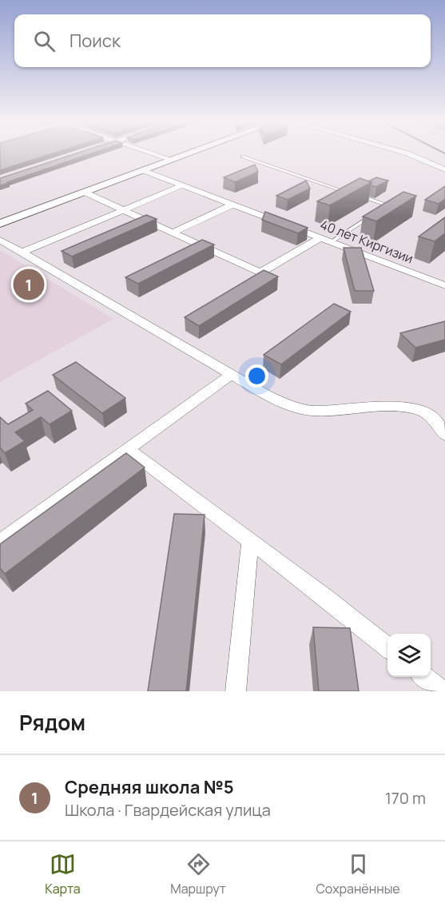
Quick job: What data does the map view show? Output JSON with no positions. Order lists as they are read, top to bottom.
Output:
{
  "streets": {
    "street": ["40 лет Киргизии"]
  },
  "page": {
    "search": "Поиск",
    "pins": "1",
    "heading": "Рядом",
    "list": [
      {
        "mark": "1",
        "name": "Средняя школа №5",
        "note": "Школа · Гвардейская улица",
        "value": "170 m"
      }
    ],
    "nav": ["Карта", "Маршрут", "Сохранённые"]
  }
}
